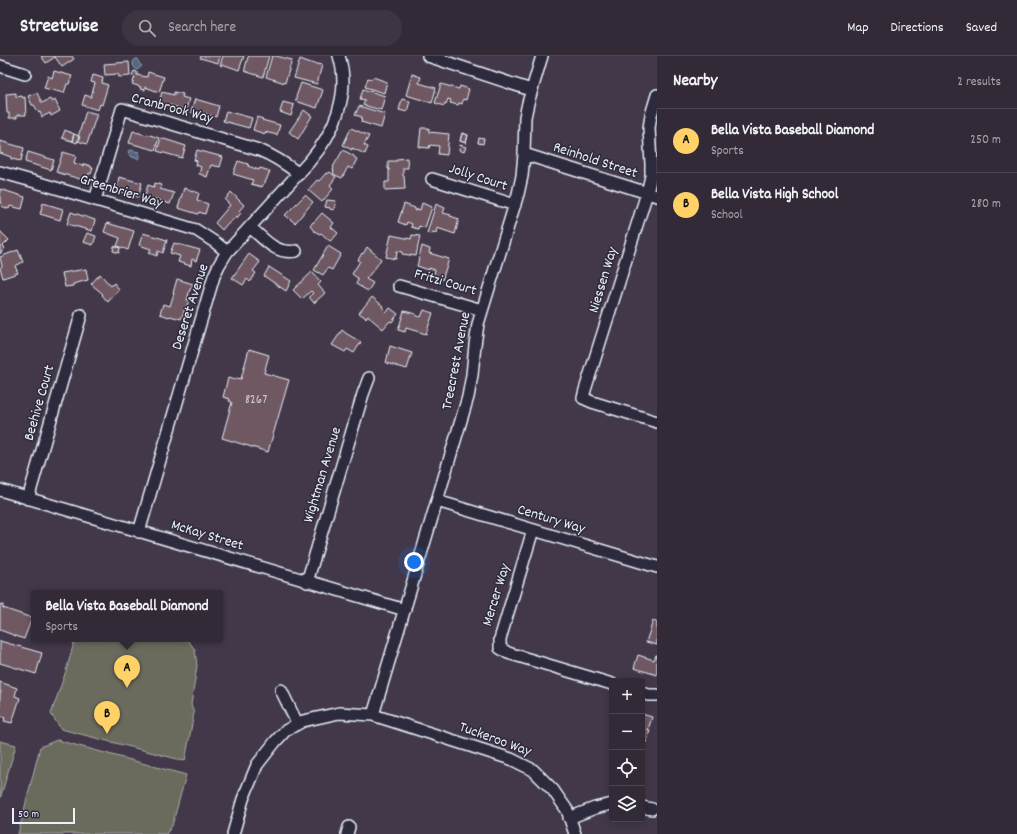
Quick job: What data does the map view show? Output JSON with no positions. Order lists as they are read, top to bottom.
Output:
{
  "streets": {
    "street": [
      "Cranbrook Way",
      "Reinhold Street",
      "Jolly Court",
      "Greenbrier Way",
      "Niessen Way",
      "Fritzi Court",
      "Deseret Avenue",
      "Treecrest Avenue",
      "Beehive Court",
      "Wightman Avenue",
      "Century Way",
      "McKay Street",
      "Mercer Way",
      "Tuckeroo Way"
    ]
  },
  "crossings": [
    ["Cranbrook Way", "Greenbrier Way"],
    ["Cranbrook Way", "Deseret Avenue"],
    ["Reinhold Street", "Niessen Way"],
    ["Reinhold Street", "Treecrest Avenue"],
    ["Jolly Court", "Treecrest Avenue"],
    ["Greenbrier Way", "Deseret Avenue"],
    ["Fritzi Court", "Treecrest Avenue"],
    ["Deseret Avenue", "McKay Street"],
    ["Treecrest Avenue", "Century Way"],
    ["Treecrest Avenue", "McKay Street"],
    ["Treecrest Avenue", "Tuckeroo Way"],
    ["Beehive Court", "McKay Street"],
    ["Wightman Avenue", "McKay Street"],
    ["Century Way", "Mercer Way"]
  ],
  "house_numbers": ["8267"],
  "scale_bar": "50 m",
  "page": {
    "header": "Streetwise",
    "search": "Search here",
    "nav": ["Map", "Directions", "Saved"],
    "heading": ["Nearby", "2 results"],
    "list": [
      {
        "mark": "A",
        "name": "Bella Vista Baseball Diamond",
        "note": "Sports",
        "value": "250 m"
      },
      {
        "mark": "B",
        "name": "Bella Vista High School",
        "note": "School",
        "value": "280 m"
      }
    ],
    "popup": ["Bella Vista Baseball Diamond", "Sports"],
    "pins": ["A", "B"],
    "map_buttons": ["+", "−"],
    "scale": "50 m"
  }
}
